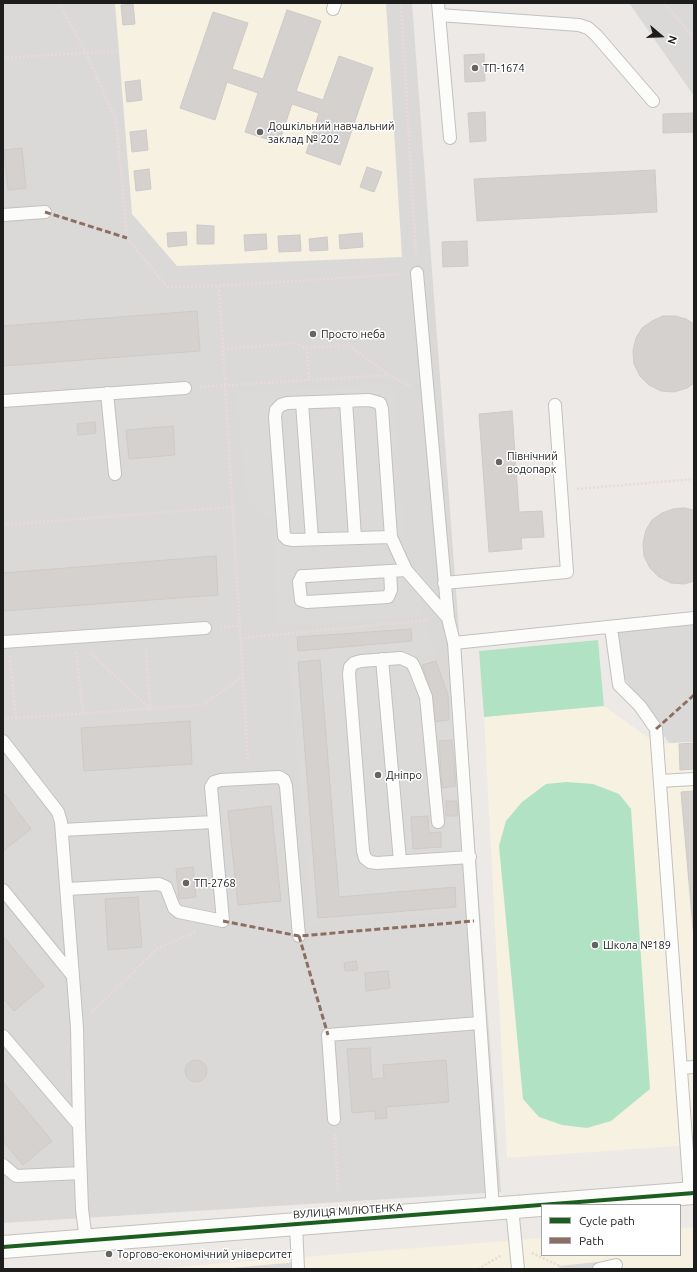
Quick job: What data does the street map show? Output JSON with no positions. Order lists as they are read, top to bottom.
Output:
{
  "streets": {
    "street": ["ВУЛИЦЯ МІЛЮТЕНКА"]
  },
  "places": [
    "ТП-1674",
    "Дошкільний навчальний заклад № 202",
    "Просто неба",
    "Північний водопарк",
    "Дніпро",
    "ТП-2768",
    "Школа №189",
    "Торгово-економічний університет"
  ],
  "legend": ["Cycle path", "Path"],
  "north": "right"
}
